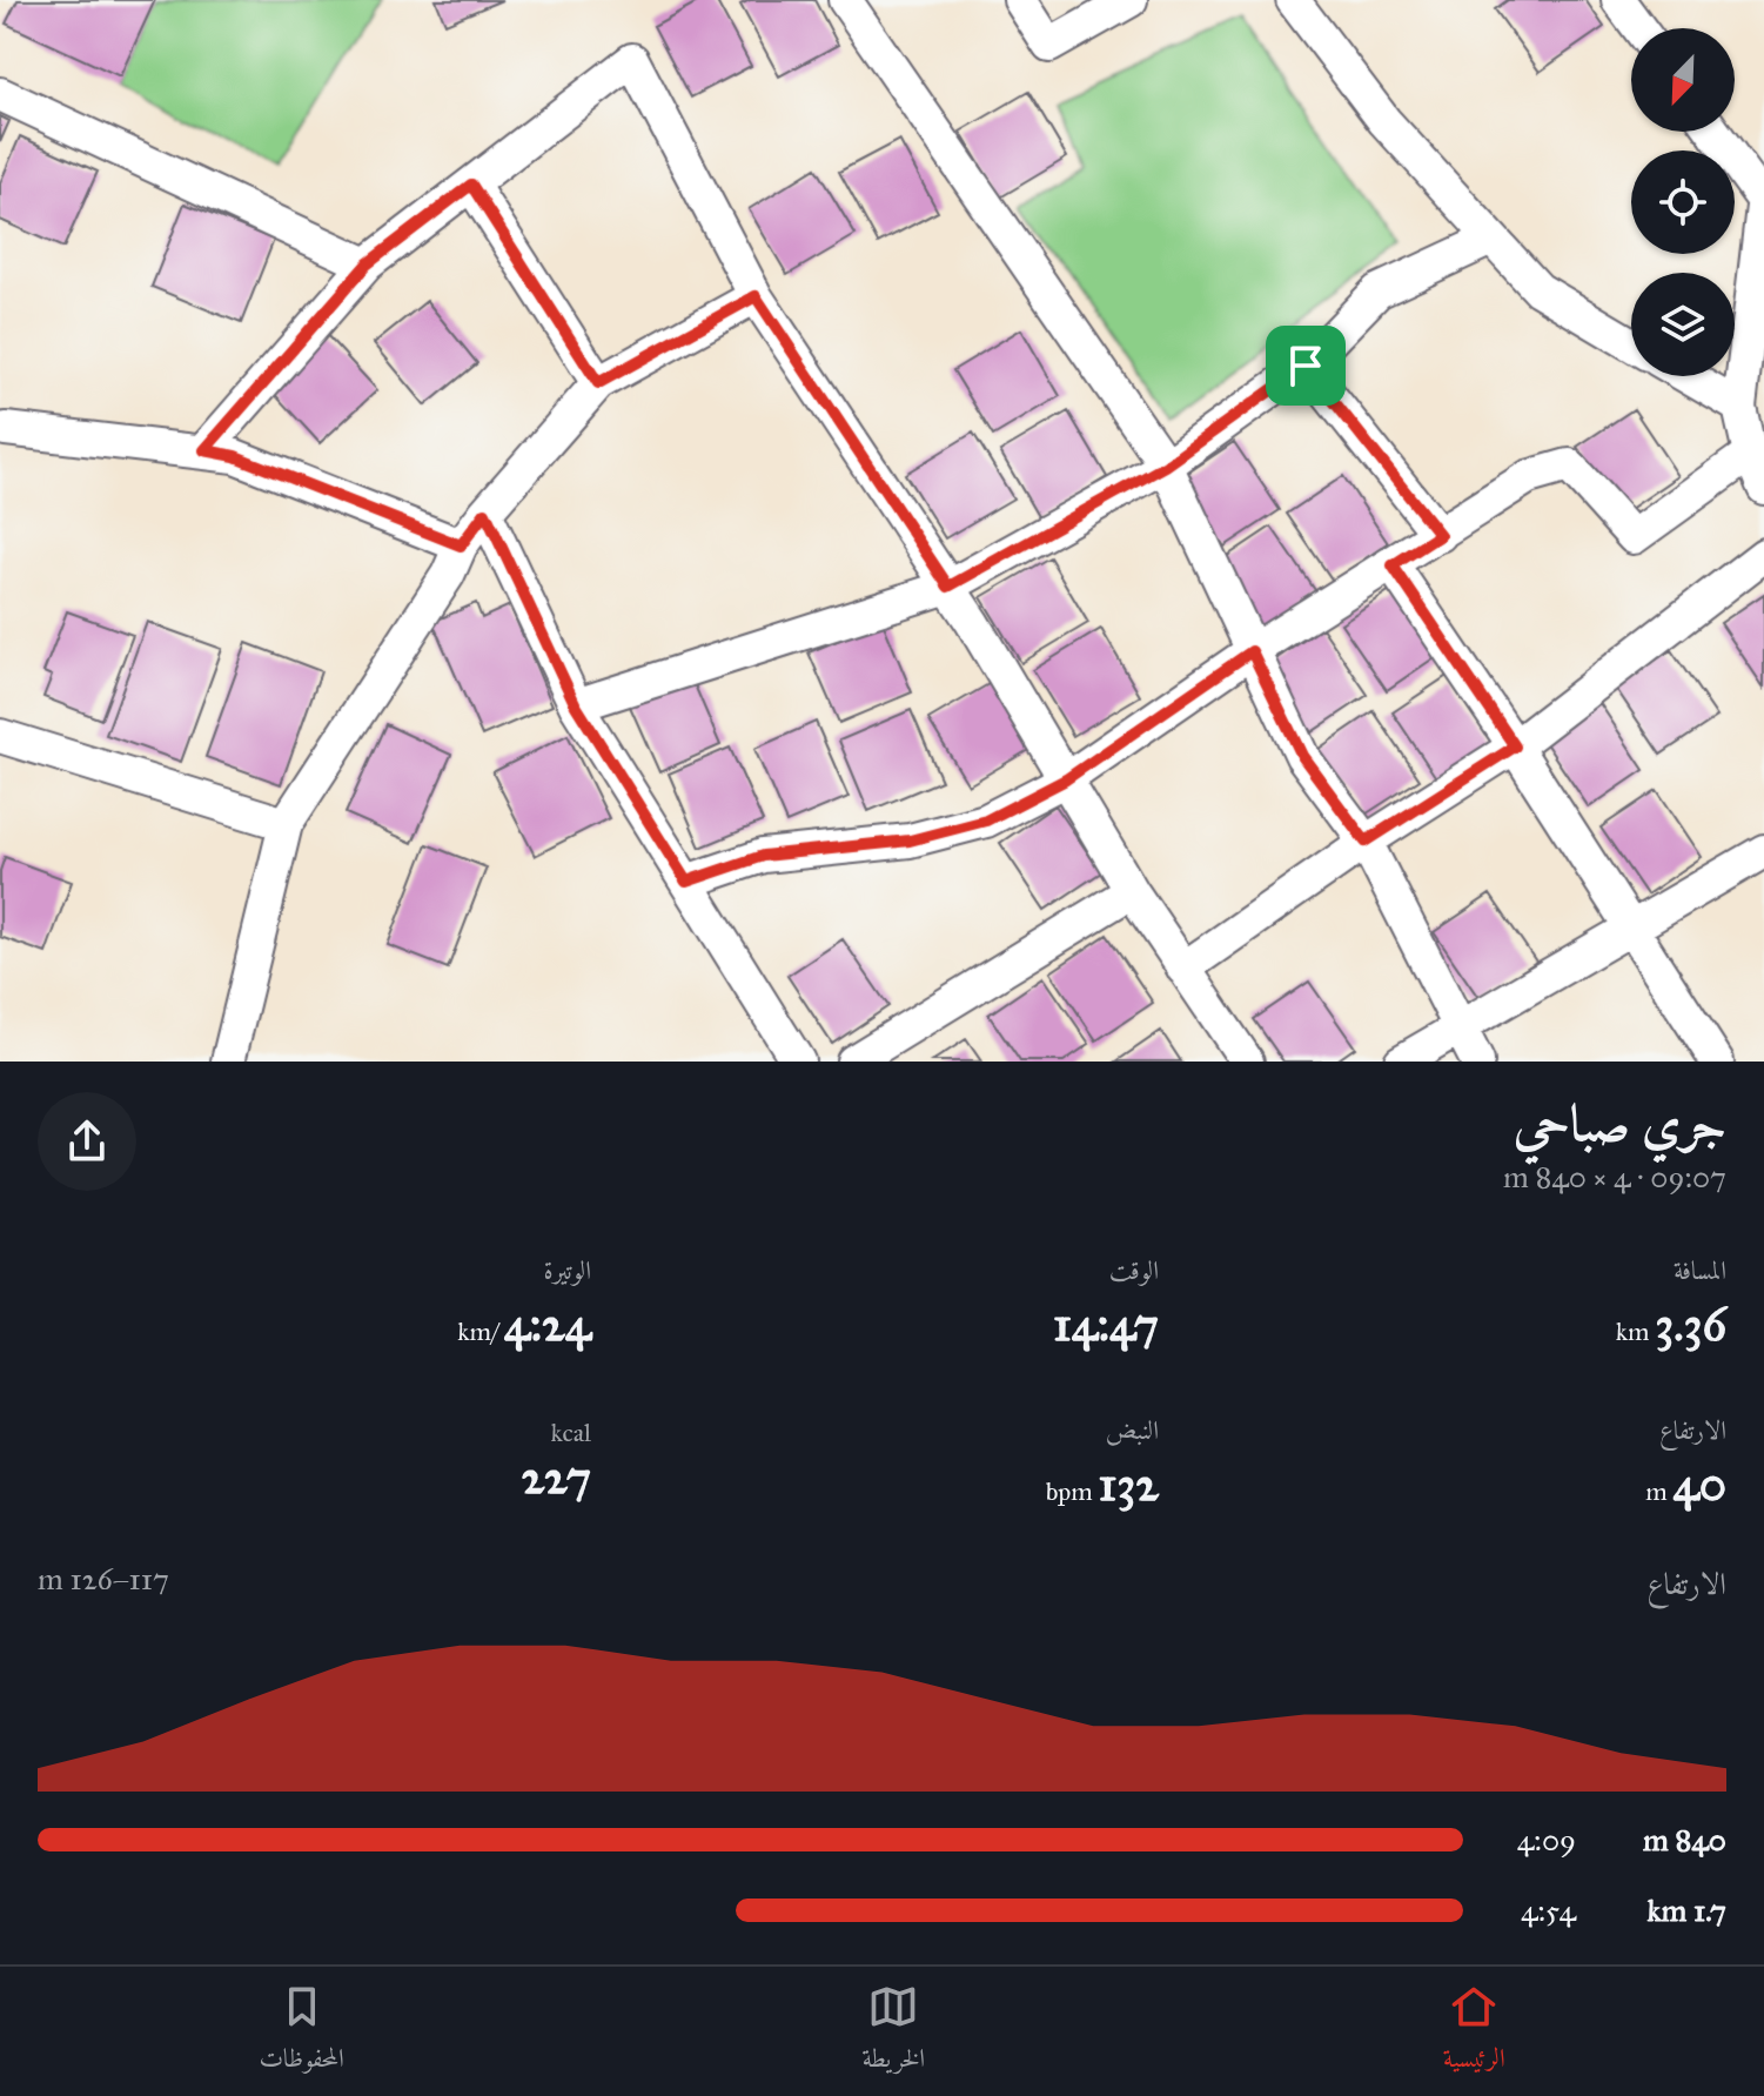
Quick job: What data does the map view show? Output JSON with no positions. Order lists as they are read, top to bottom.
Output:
{
  "north": "bottom left",
  "page": {
    "heading": ["جري صباحي", "09:07 · 4 × 840 m"],
    "stats": [
      ["المسافة", "3.36 km"],
      ["الوقت", "14:47"],
      ["الوتيرة", "4:24 /km"],
      ["الارتفاع", "40 m"],
      ["النبض", "132 bpm"],
      ["kcal", "227"]
    ],
    "chart": ["الارتفاع", "117–126 m"],
    "list": [
      {
        "name": "840 m",
        "note": "4:09"
      },
      {
        "name": "1.7 km",
        "note": "4:54"
      }
    ],
    "tabs": ["الرئيسية", "الخريطة", "المحفوظات"]
  }
}
